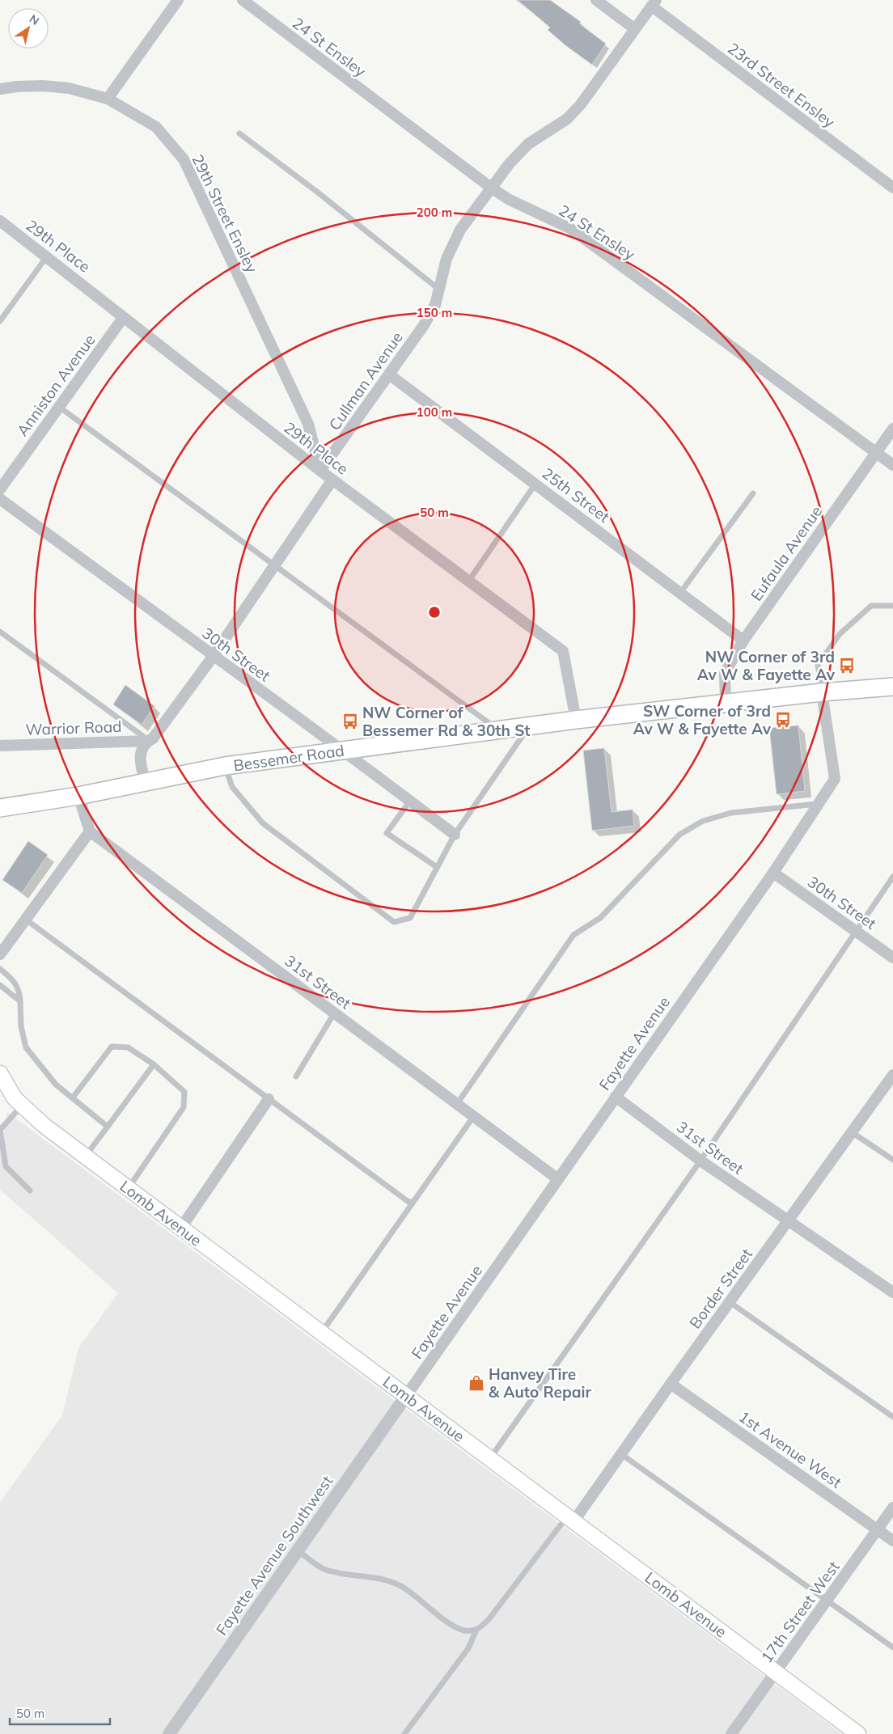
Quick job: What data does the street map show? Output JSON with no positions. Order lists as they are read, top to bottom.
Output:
{
  "streets": {
    "main road": ["Bessemer Road", "Lomb Avenue"],
    "street": [
      "24 St Ensley",
      "23rd Street Ensley",
      "29th Street Ensley",
      "29th Place",
      "Cullman Avenue",
      "Anniston Avenue",
      "25th Street",
      "Eufaula Avenue",
      "30th Street",
      "Warrior Road",
      "31st Street",
      "Fayette Avenue",
      "Border Street",
      "1st Avenue West",
      "Fayette Avenue Southwest",
      "17th Street West"
    ]
  },
  "crossings": [
    ["24 St Ensley", "Cullman Avenue"],
    ["24 St Ensley", "Eufaula Avenue"],
    ["23rd Street Ensley", "Cullman Avenue"],
    ["29th Street Ensley", "29th Place"],
    ["29th Street Ensley", "Cullman Avenue"],
    ["29th Place", "Cullman Avenue"],
    ["29th Place", "Anniston Avenue"],
    ["29th Place", "Bessemer Road"],
    ["Cullman Avenue", "25th Street"],
    ["25th Street", "Eufaula Avenue"],
    ["Eufaula Avenue", "Bessemer Road"],
    ["30th Street", "Bessemer Road"],
    ["30th Street", "Fayette Avenue"],
    ["Bessemer Road", "Fayette Avenue"],
    ["31st Street", "Fayette Avenue"],
    ["31st Street", "Border Street"],
    ["Fayette Avenue", "Lomb Avenue"],
    ["Fayette Avenue", "Fayette Avenue Southwest"],
    ["Lomb Avenue", "Border Street"],
    ["Lomb Avenue", "Fayette Avenue Southwest"],
    ["Lomb Avenue", "17th Street West"],
    ["Border Street", "1st Avenue West"],
    ["1st Avenue West", "17th Street West"]
  ],
  "places": {
    "bus stop": ["NW Corner of 3rd Av W & Fayette Av", "SW Corner of 3rd Av W & Fayette Av", "NW Corner of Bessemer Rd & 30th St"],
    "shop": ["Hanvey Tire & Auto Repair"]
  },
  "scale_bar": "50 m",
  "north": "top right",
  "rings": [
    "200 m",
    "150 m",
    "100 m",
    "50 m"
  ]
}
